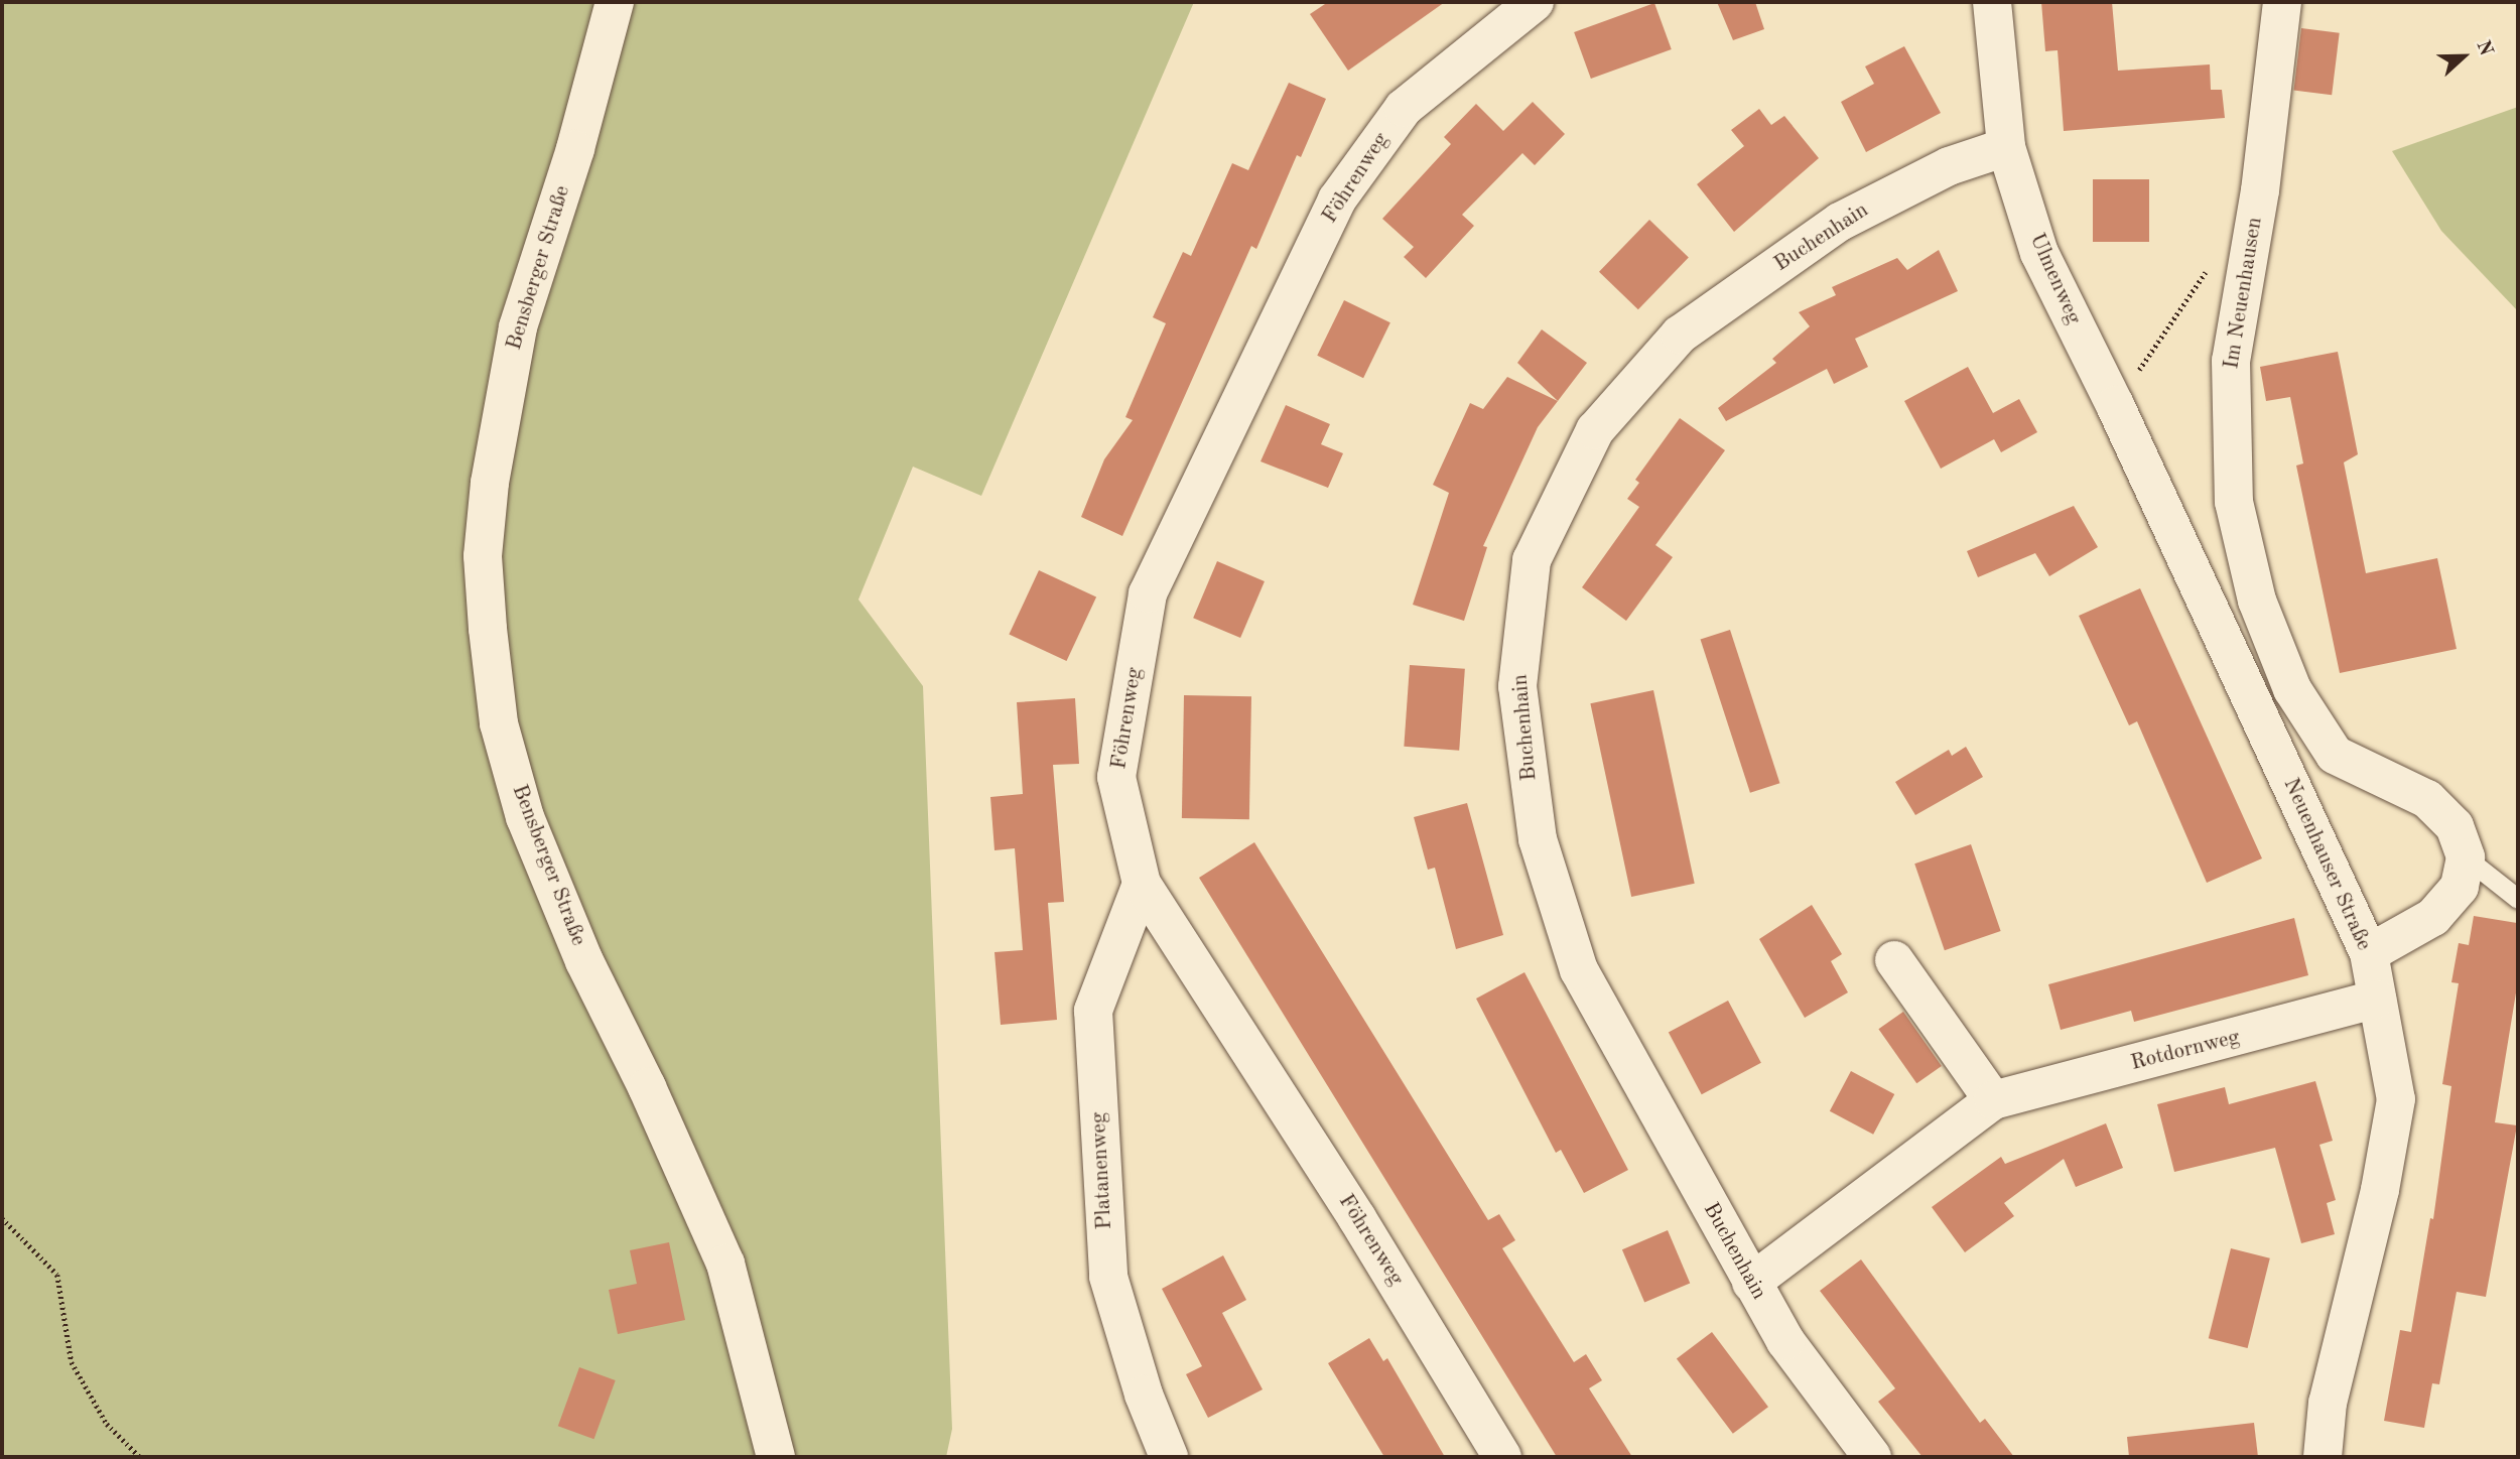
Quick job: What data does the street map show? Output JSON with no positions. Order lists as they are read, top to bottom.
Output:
{
  "streets": {
    "street": [
      "Föhrenweg",
      "Buchenhain",
      "Bensberger Straße",
      "Ulmenweg",
      "Im Neuenhausen",
      "Neuenhauser Straße",
      "Rotdornweg",
      "Platanenweg"
    ]
  },
  "crossings": [
    ["Föhrenweg", "Platanenweg"],
    ["Buchenhain", "Ulmenweg"],
    ["Buchenhain", "Rotdornweg"],
    ["Ulmenweg", "Neuenhauser Straße"],
    ["Neuenhauser Straße", "Rotdornweg"]
  ],
  "north": "right"
}
